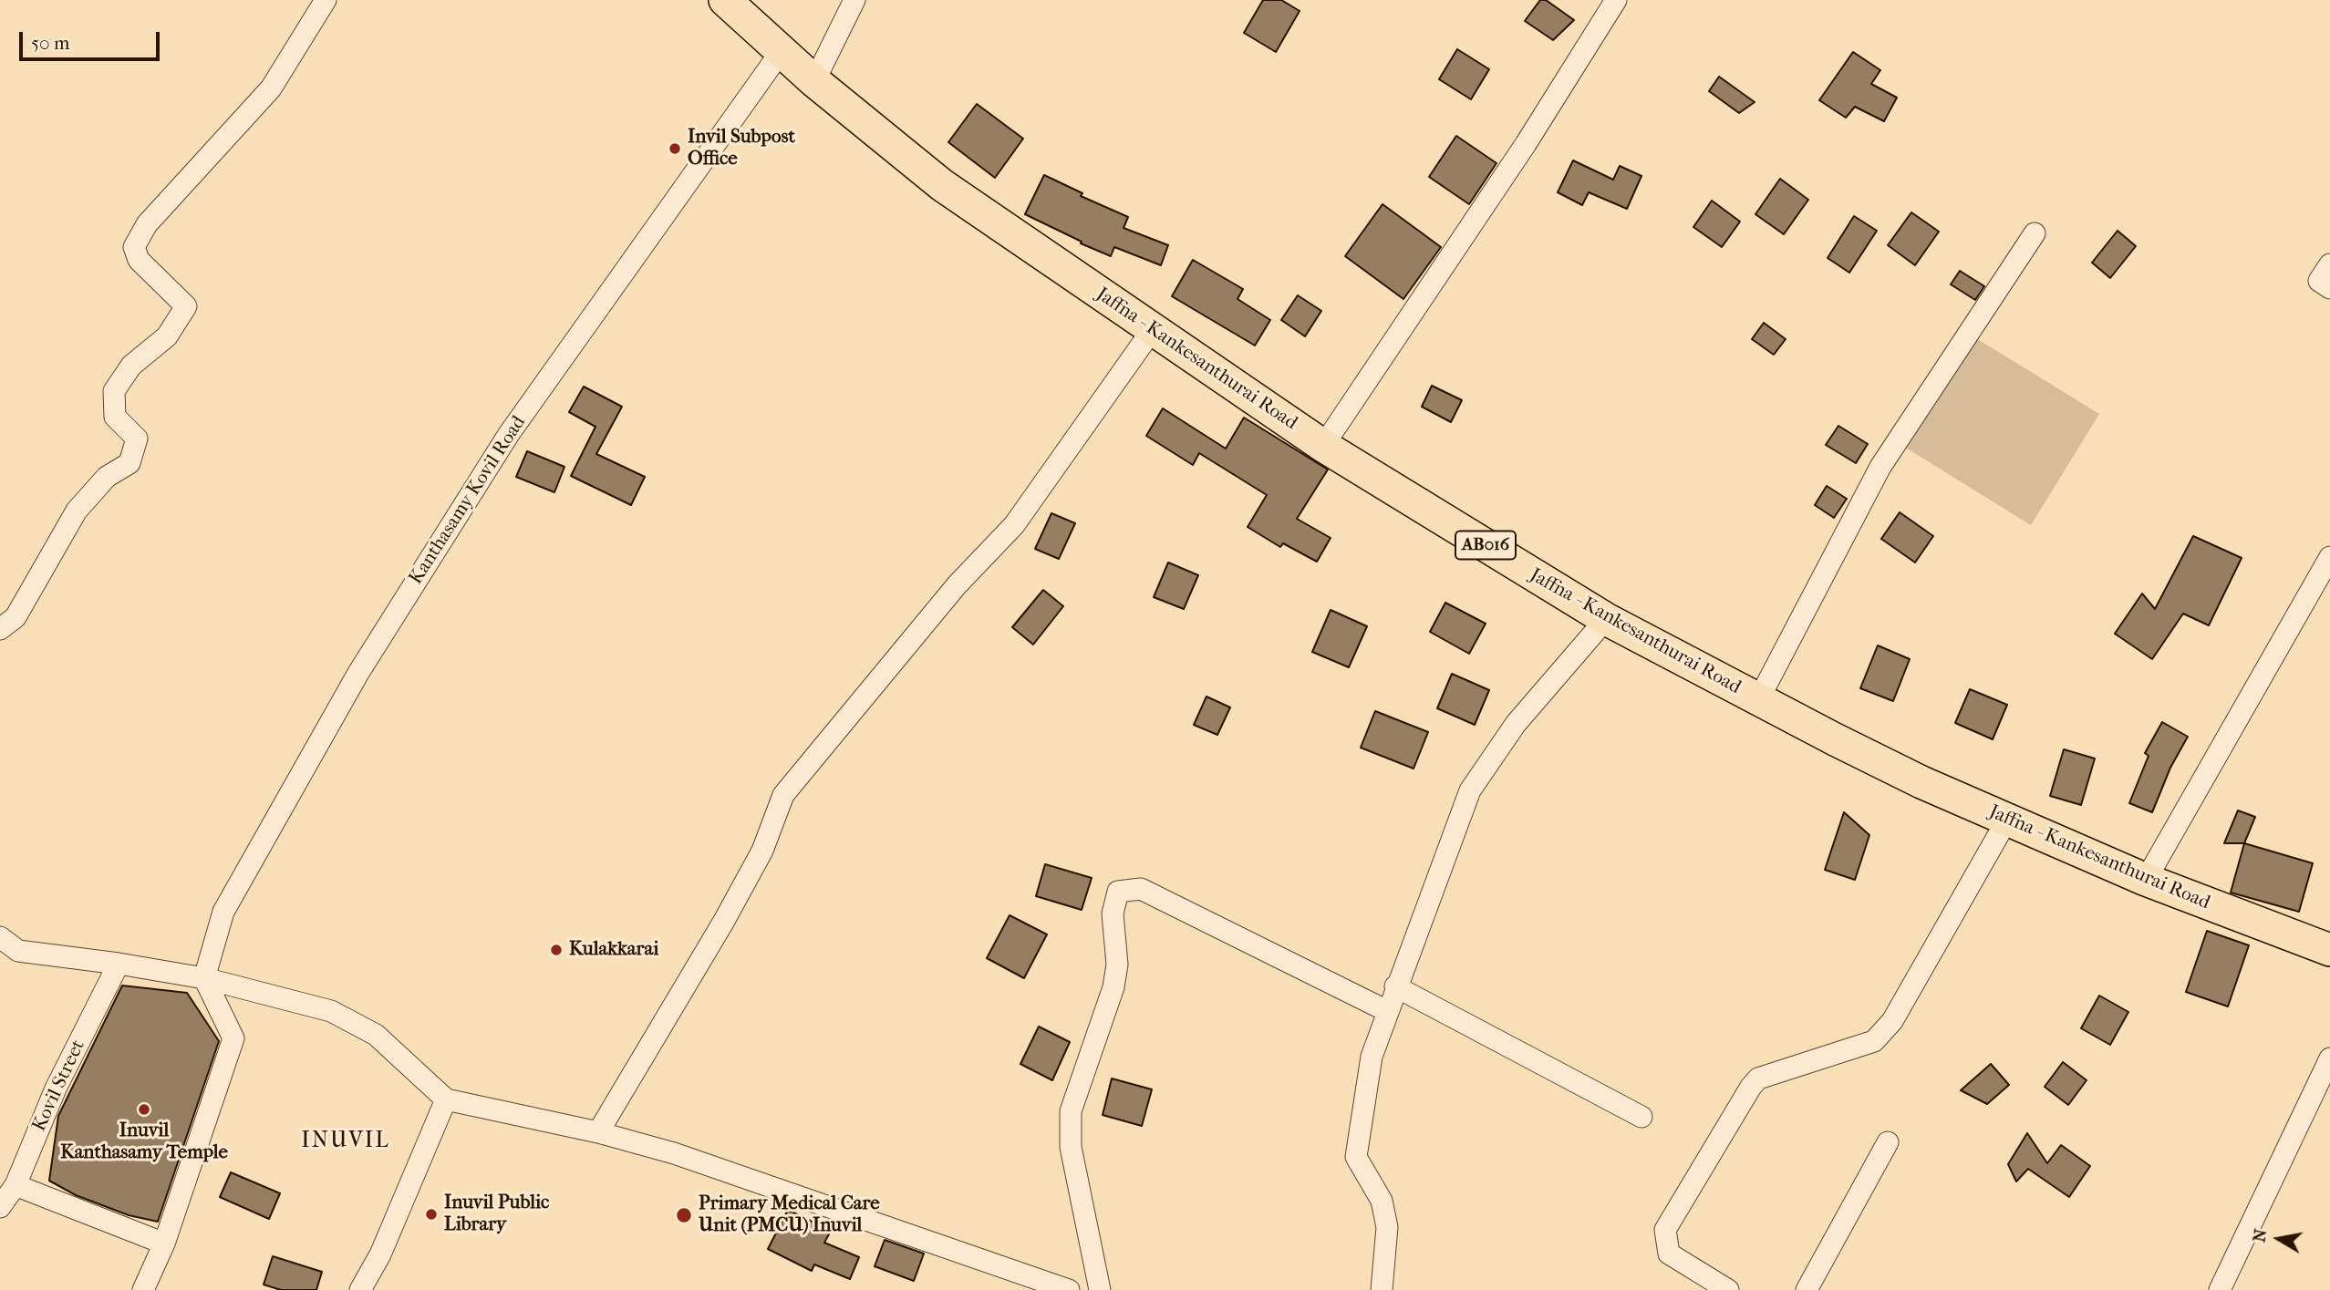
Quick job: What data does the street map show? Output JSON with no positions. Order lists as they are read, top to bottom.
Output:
{
  "streets": {
    "main road": ["Jaffna - Kankesanthurai Road", "AB016"],
    "street": ["Kanthasamy Kovil Road", "Kovil Street"]
  },
  "crossings": [
    ["Jaffna - Kankesanthurai Road", "Kanthasamy Kovil Road"]
  ],
  "districts": ["INUVIL"],
  "places": [
    "Invil Subpost Office",
    "Kulakkarai",
    "Inuvil Kanthasamy Temple",
    "Inuvil Public Library",
    "Primary Medical Care Unit (PMCU) Inuvil"
  ],
  "scale_bar": "50 m",
  "north": "left"
}
